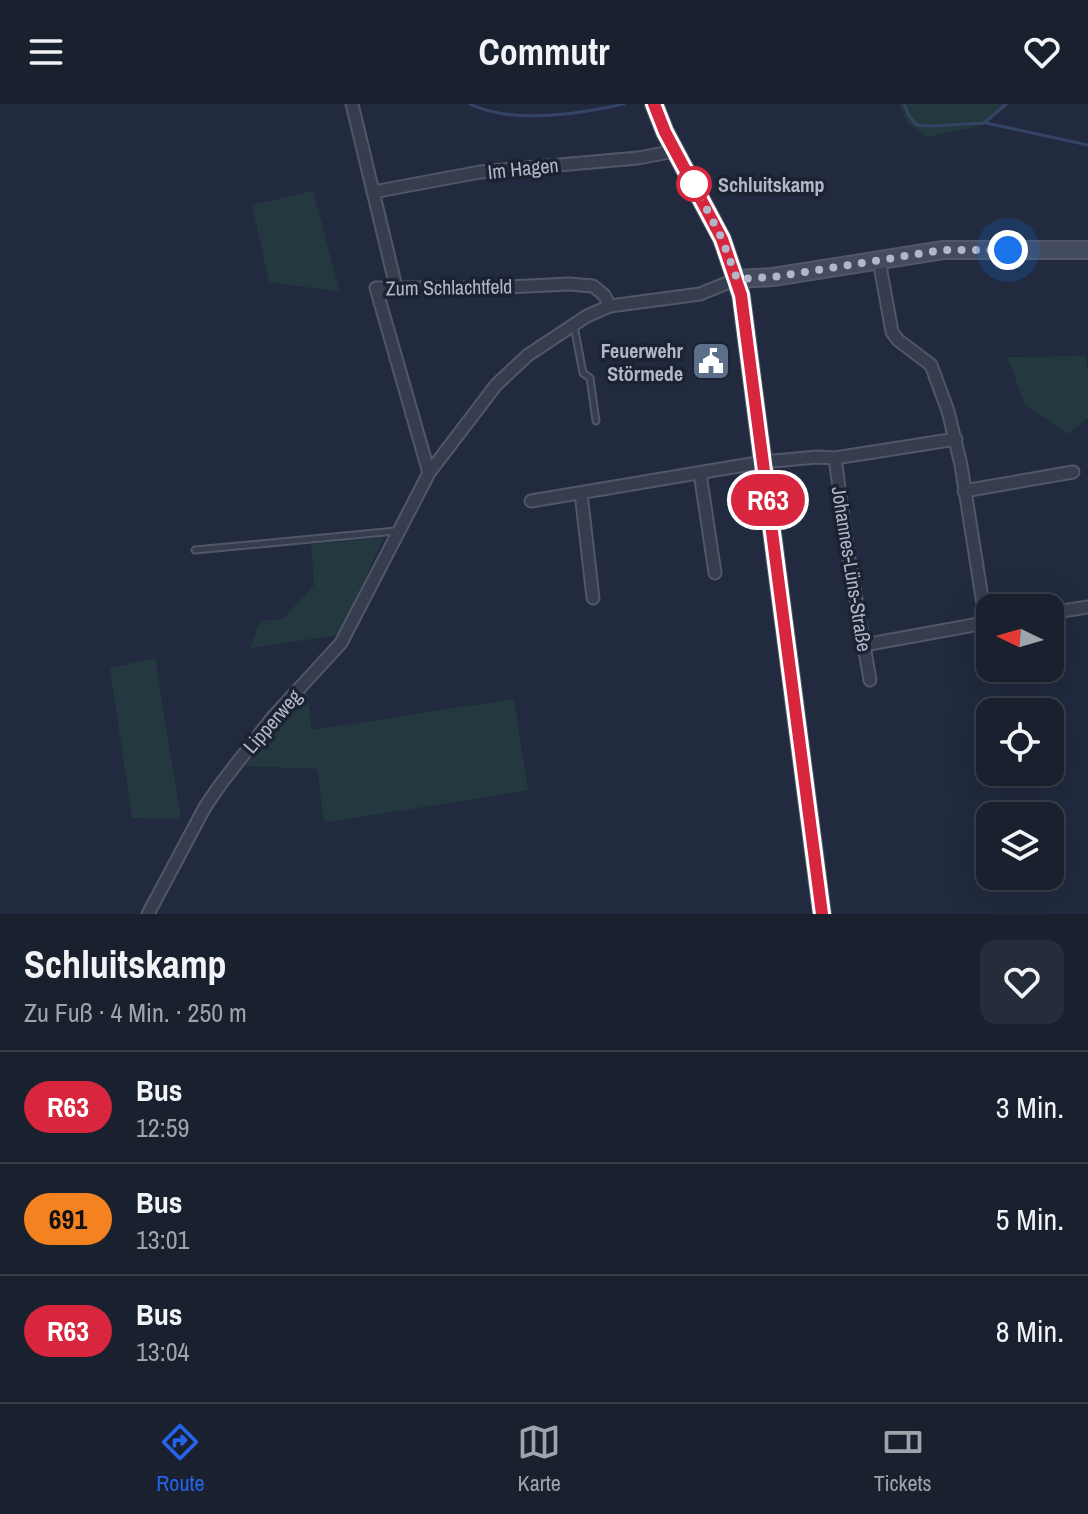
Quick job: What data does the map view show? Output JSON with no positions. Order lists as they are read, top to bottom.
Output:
{
  "streets": {
    "street": [
      "Im Hagen",
      "Zum Schlachtfeld",
      "Johannes-Lüns-Straße",
      "Lipperweg"
    ]
  },
  "crossings": [
    ["Zum Schlachtfeld", "Lipperweg"]
  ],
  "places": {
    "other": ["Schluitskamp"],
    "public building": ["Feuerwehr Störmede"]
  },
  "lines": ["bus line R63"],
  "north": "left",
  "page": {
    "header": "Commutr",
    "on_map": "R63",
    "heading": ["Schluitskamp", "Zu Fuß · 4 Min. · 250 m"],
    "list": [
      {
        "mark": "R63",
        "name": "Bus",
        "note": "12:59",
        "value": "3 Min."
      },
      {
        "mark": "691",
        "name": "Bus",
        "note": "13:01",
        "value": "5 Min."
      },
      {
        "mark": "R63",
        "name": "Bus",
        "note": "13:04",
        "value": "8 Min."
      }
    ],
    "tabs": ["Route", "Karte", "Tickets"]
  }
}
